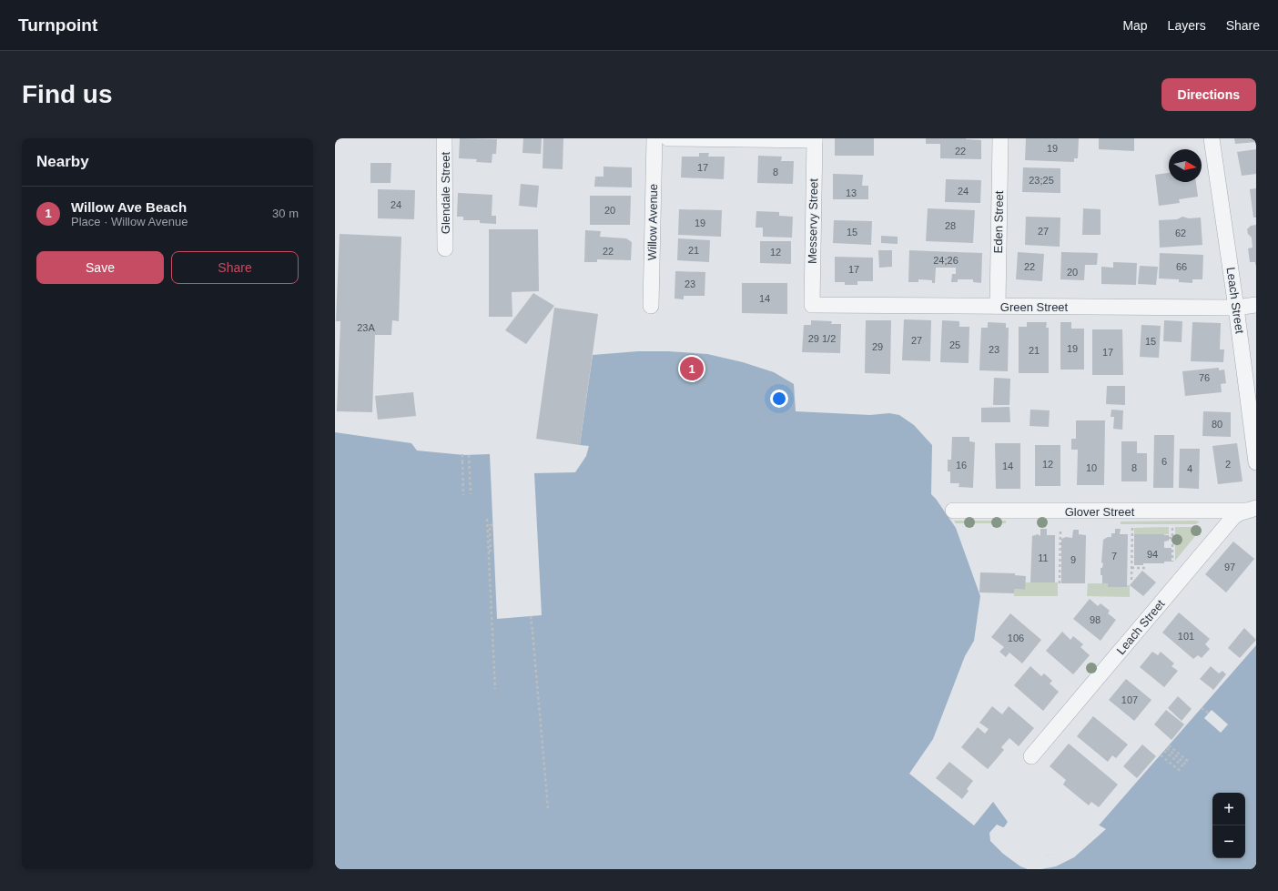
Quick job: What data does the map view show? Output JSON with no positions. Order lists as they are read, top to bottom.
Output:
{
  "streets": {
    "street": [
      "Glendale Street",
      "Messervy Street",
      "Willow Avenue",
      "Eden Street",
      "Leach Street",
      "Green Street",
      "Glover Street"
    ]
  },
  "crossings": [
    ["Messervy Street", "Green Street"],
    ["Eden Street", "Green Street"],
    ["Leach Street", "Green Street"],
    ["Leach Street", "Glover Street"]
  ],
  "house_numbers": [
    "19",
    "22",
    "17",
    "8",
    "23;25",
    "24",
    "13",
    "24",
    "20",
    "19",
    "28",
    "27",
    "15",
    "62",
    "21",
    "22",
    "12",
    "24;26",
    "22",
    "66",
    "17",
    "20",
    "23",
    "14",
    "23A",
    "29 1/2",
    "27",
    "15",
    "25",
    "29",
    "19",
    "23",
    "21",
    "17",
    "76",
    "80",
    "6",
    "12",
    "2",
    "16",
    "14",
    "10",
    "8",
    "4",
    "94",
    "7",
    "11",
    "9",
    "97",
    "98",
    "101",
    "106",
    "107"
  ],
  "north": "right",
  "page": {
    "header": "Turnpoint",
    "nav": ["Map", "Layers", "Share"],
    "buttons": [
      "Directions",
      ["Save", "Share"]
    ],
    "title": "Find us",
    "heading": "Nearby",
    "list": [
      {
        "mark": "1",
        "name": "Willow Ave Beach",
        "note": "Place · Willow Avenue",
        "value": "30 m"
      }
    ],
    "pins": "1",
    "map_buttons": ["+", "−"]
  }
}
